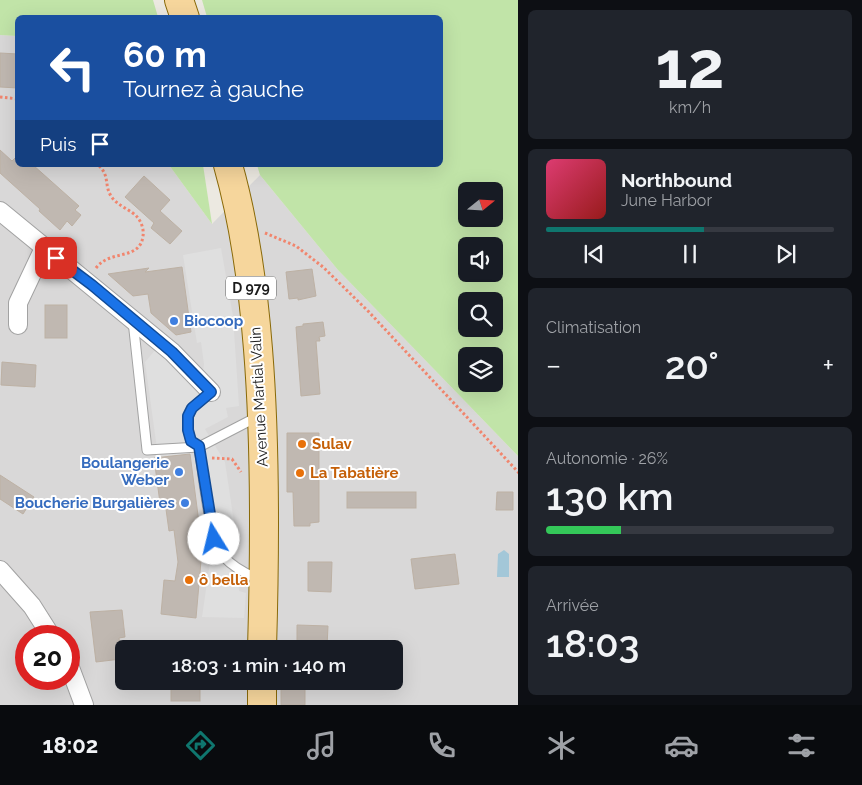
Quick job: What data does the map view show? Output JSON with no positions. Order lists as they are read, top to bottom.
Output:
{
  "streets": {
    "main road": ["D 979", "Avenue Martial Valin"]
  },
  "crossings": [
    ["D 979", "Avenue Martial Valin"]
  ],
  "places": [
    "Biocoop",
    "Sulav",
    "Boulangerie Weber",
    "La Tabatière",
    "Boucherie Burgalières",
    "ô bella"
  ],
  "north": "right",
  "page": {
    "tile": [
      ["12", "km/h"],
      "Climatisation",
      ["Autonomie · 26%", "130 km"],
      ["Arrivée", "18:03"]
    ],
    "turn": ["60 m", "Tournez à gauche"],
    "then": "Puis",
    "song": ["Northbound", "June Harbor"],
    "heat": ["−", "20°", "+"],
    "limit": "20",
    "trip": "18:03 · 1 min · 140 m",
    "tabs": "18:02"
  }
}
